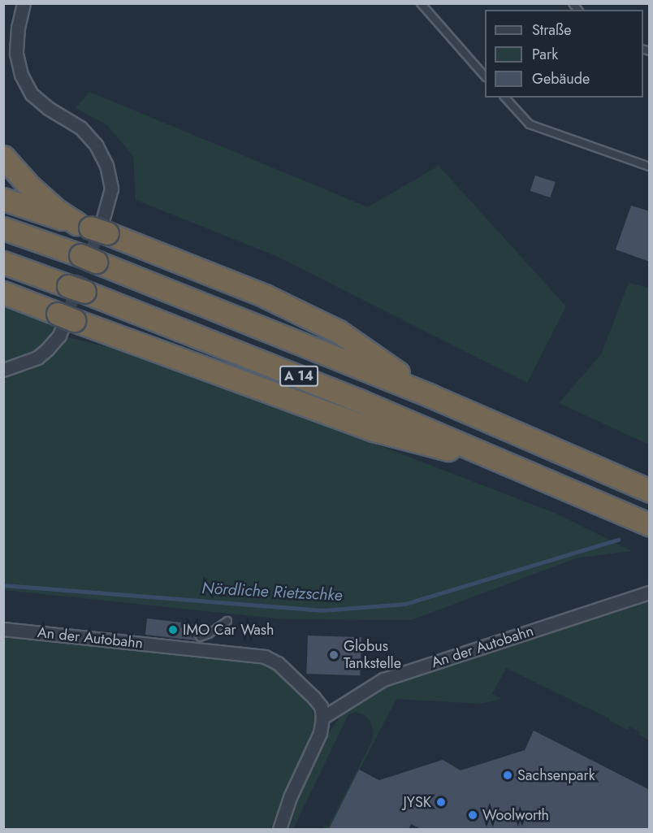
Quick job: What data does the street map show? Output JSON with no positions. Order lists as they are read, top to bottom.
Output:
{
  "streets": {
    "highway": ["A 14"],
    "street": ["An der Autobahn"]
  },
  "water": ["Nördliche Rietzschke"],
  "places": [
    "IMO Car Wash",
    "Globus Tankstelle",
    "Sachsenpark",
    "JYSK",
    "Woolworth"
  ],
  "legend": ["Straße", "Park", "Gebäude"]
}
